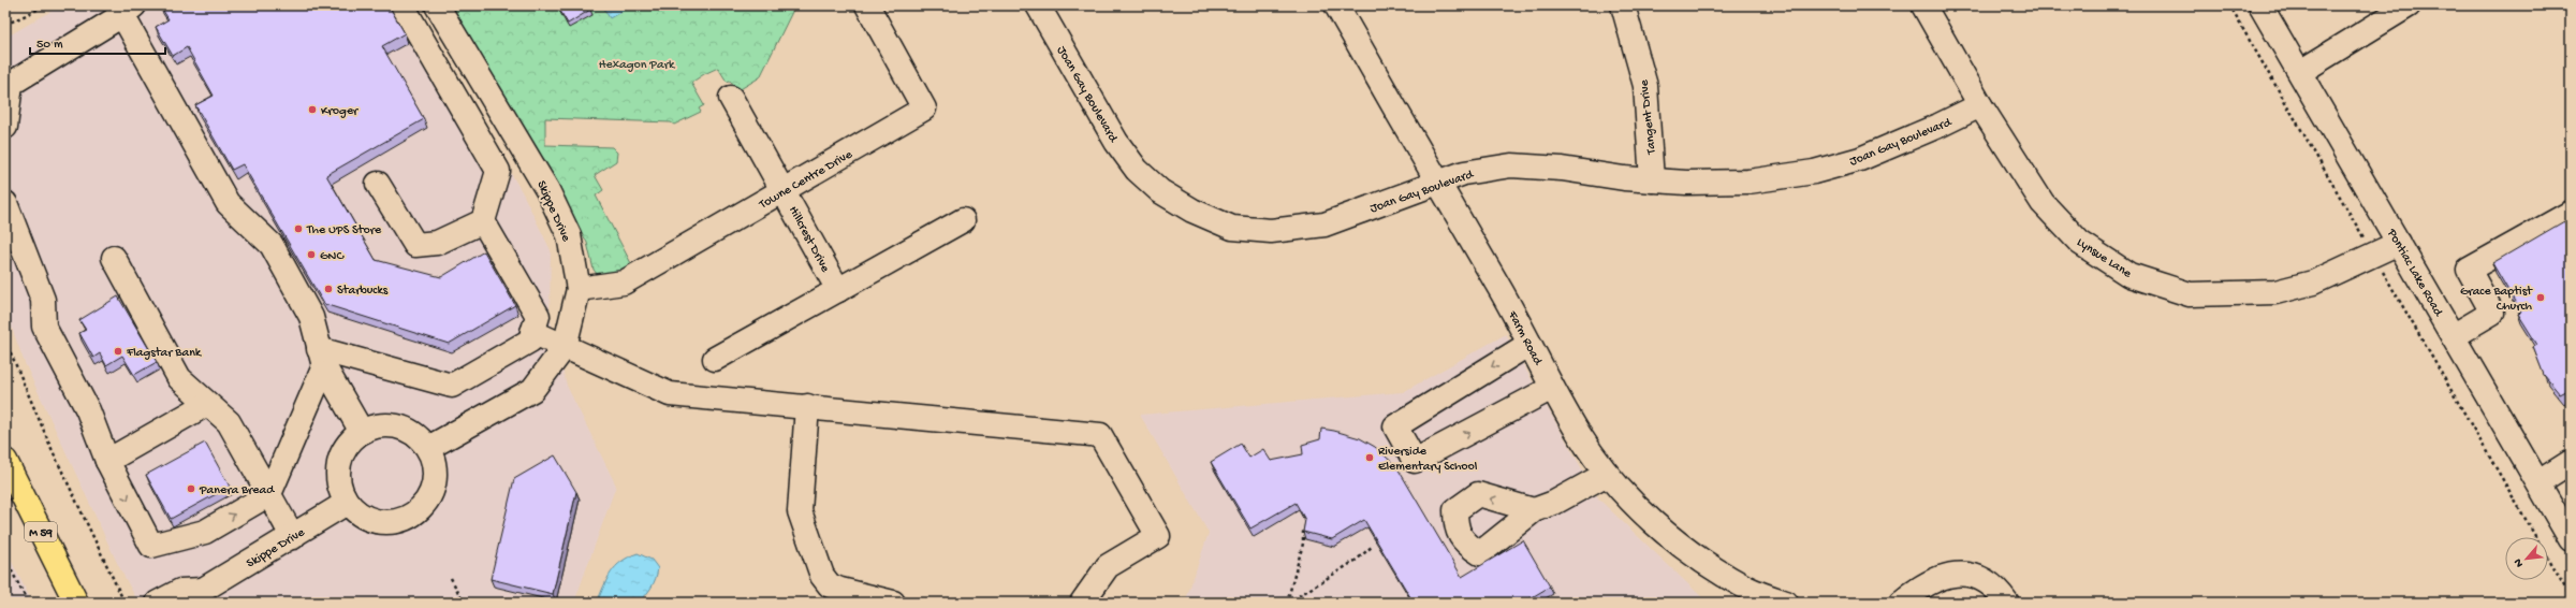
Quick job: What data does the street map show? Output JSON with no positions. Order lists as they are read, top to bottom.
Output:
{
  "streets": {
    "highway": ["M 59"],
    "street": [
      "Joan Gay Boulevard",
      "Tangent Drive",
      "Towne Centre Drive",
      "Skippe Drive",
      "Hillcrest Drive",
      "Lynsue Lane",
      "Pontiac Lake Road",
      "Farm Road"
    ]
  },
  "crossings": [
    ["Joan Gay Boulevard", "Tangent Drive"],
    ["Joan Gay Boulevard", "Lynsue Lane"],
    ["Joan Gay Boulevard", "Farm Road"],
    ["Towne Centre Drive", "Skippe Drive"],
    ["Towne Centre Drive", "Hillcrest Drive"],
    ["Lynsue Lane", "Pontiac Lake Road"]
  ],
  "parks": ["Hexagon Park"],
  "places": [
    "Kroger",
    "The UPS Store",
    "GNC",
    "Starbucks",
    "Grace Baptist Church",
    "Flagstar Bank",
    "Riverside Elementary School",
    "Panera Bread"
  ],
  "scale_bar": "50 m",
  "north": "bottom left"
}
